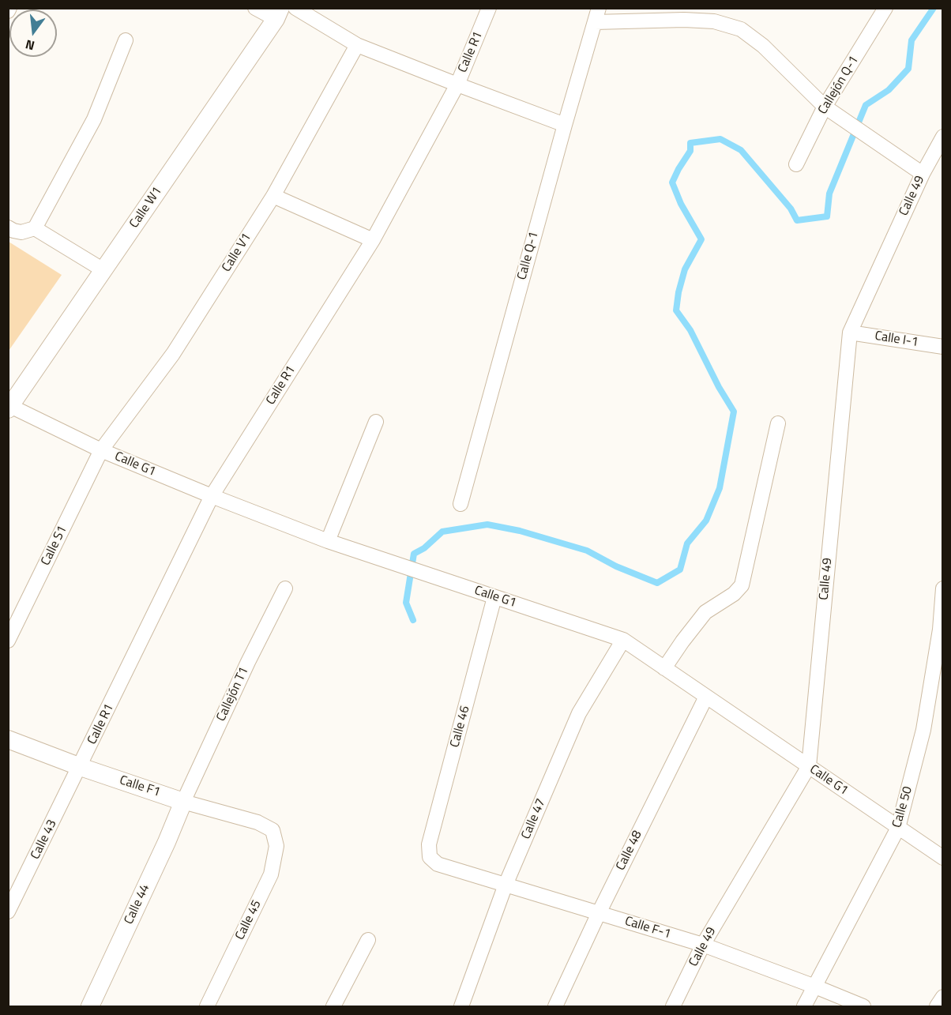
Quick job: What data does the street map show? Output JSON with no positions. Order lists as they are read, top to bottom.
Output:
{
  "streets": {
    "street": [
      "Calle R1",
      "Callejón Q-1",
      "Calle 49",
      "Calle W1",
      "Calle V1",
      "Calle Q-1",
      "Calle I-1",
      "Calle G1",
      "Calle S1",
      "Callejón T1",
      "Calle 46",
      "Calle F1",
      "Calle 50",
      "Calle 47",
      "Calle 43",
      "Calle 48",
      "Calle 44",
      "Calle 45",
      "Calle F-1"
    ]
  },
  "crossings": [
    ["Calle R1", "Calle G1"],
    ["Calle R1", "Calle F1"],
    ["Calle R1", "Calle 43"],
    ["Calle 49", "Calle I-1"],
    ["Calle 49", "Calle G1"],
    ["Calle 49", "Calle F-1"],
    ["Calle W1", "Calle G1"],
    ["Calle V1", "Calle G1"],
    ["Calle V1", "Calle S1"],
    ["Calle G1", "Calle S1"],
    ["Calle G1", "Calle 46"],
    ["Calle G1", "Calle 50"],
    ["Calle G1", "Calle 47"],
    ["Calle G1", "Calle 48"],
    ["Callejón T1", "Calle F1"],
    ["Callejón T1", "Calle 44"],
    ["Calle 46", "Calle F-1"],
    ["Calle F1", "Calle 43"],
    ["Calle F1", "Calle 44"],
    ["Calle F1", "Calle 45"],
    ["Calle 50", "Calle F-1"],
    ["Calle 47", "Calle F-1"],
    ["Calle 48", "Calle F-1"]
  ],
  "north": "bottom"
}
